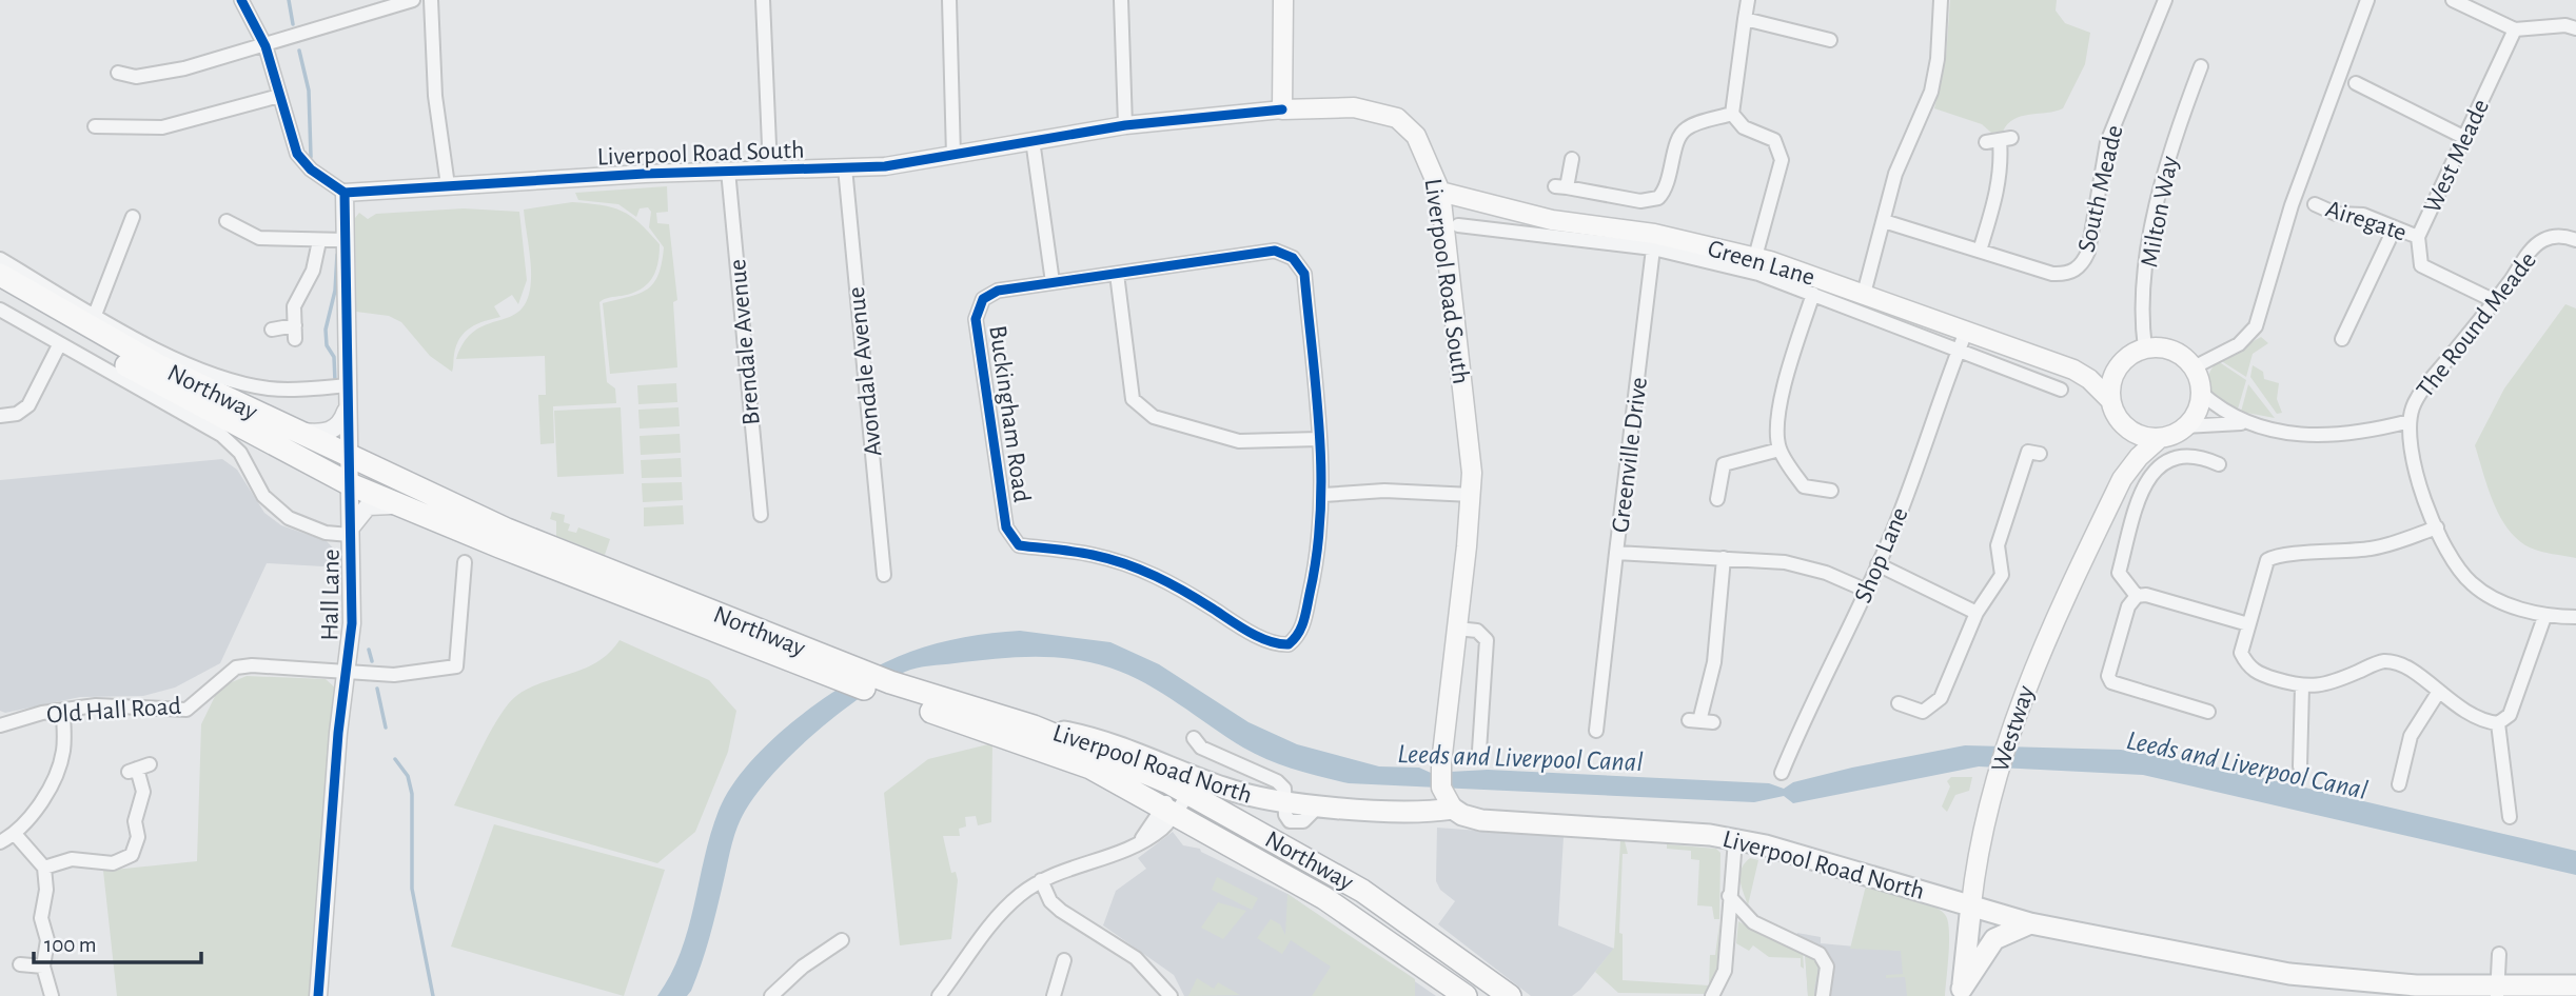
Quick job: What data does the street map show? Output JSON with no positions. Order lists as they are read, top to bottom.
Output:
{
  "streets": {
    "highway": ["Northway"],
    "main road": [
      "Liverpool Road South",
      "Green Lane",
      "Westway",
      "Liverpool Road North"
    ],
    "street": [
      "West Meade",
      "South Meade",
      "Milton Way",
      "Airegate",
      "The Round Meade",
      "Brendale Avenue",
      "Avondale Avenue",
      "Buckingham Road",
      "Greenville Drive",
      "Shop Lane",
      "Hall Lane",
      "Old Hall Road"
    ]
  },
  "crossings": [
    ["Liverpool Road South", "Green Lane"],
    ["Liverpool Road South", "Brendale Avenue"],
    ["Liverpool Road South", "Avondale Avenue"],
    ["Liverpool Road South", "Hall Lane"],
    ["Liverpool Road South", "Liverpool Road North"],
    ["West Meade", "Airegate"],
    ["West Meade", "The Round Meade"],
    ["Milton Way", "Green Lane"],
    ["Milton Way", "Westway"],
    ["Green Lane", "Greenville Drive"],
    ["Green Lane", "Shop Lane"],
    ["Green Lane", "Westway"],
    ["Northway", "Hall Lane"],
    ["Northway", "Liverpool Road North"],
    ["Greenville Drive", "Shop Lane"],
    ["Hall Lane", "Old Hall Road"],
    ["Westway", "Liverpool Road North"]
  ],
  "water": ["Leeds and Liverpool Canal"],
  "scale_bar": "100 m"
}
